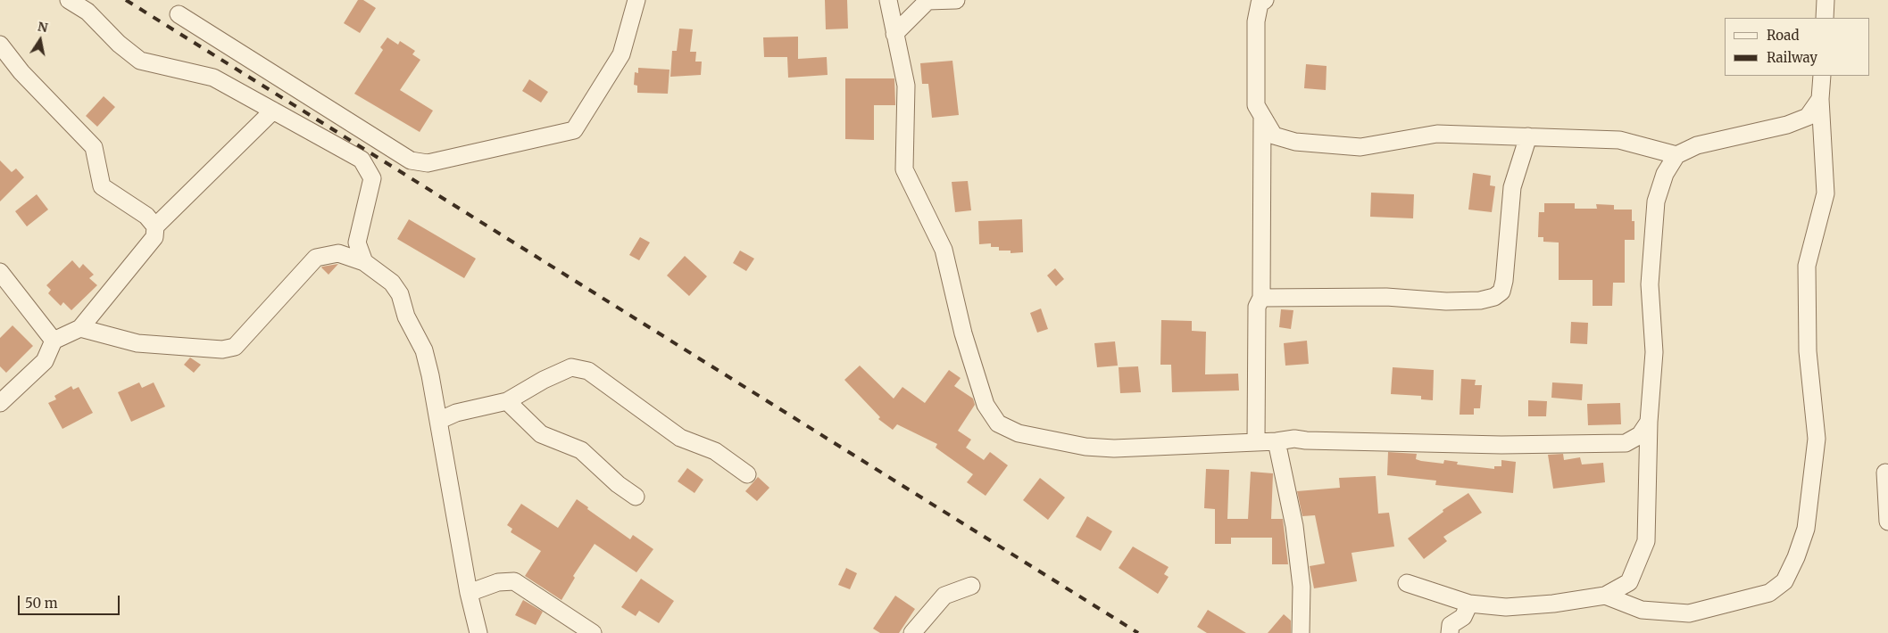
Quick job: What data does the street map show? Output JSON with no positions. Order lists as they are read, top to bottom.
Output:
{
  "legend": ["Road", "Railway"],
  "scale_bar": "50 m",
  "north": "top"
}
